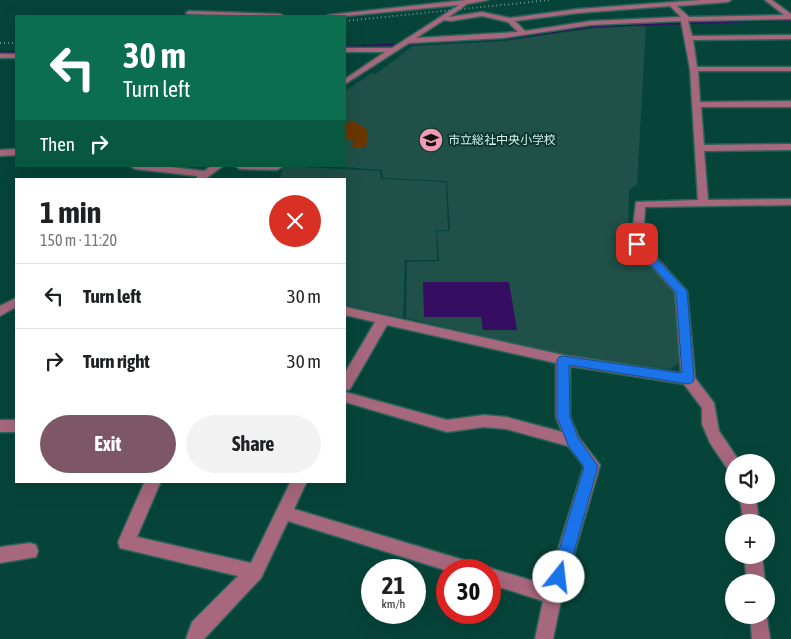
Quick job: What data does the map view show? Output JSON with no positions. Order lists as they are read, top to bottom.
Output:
{
  "places": {
    "school or university": ["市立総社中央小学校"]
  },
  "page": {
    "turn": ["30 m", "Turn left"],
    "then": "Then",
    "heading": ["1 min", "150 m · 11:20"],
    "list": [
      {
        "name": "Turn left",
        "value": "30 m"
      },
      {
        "name": "Turn right",
        "value": "30 m"
      }
    ],
    "buttons": ["Exit", "Share"],
    "map_buttons": ["+", "−"],
    "speed": "21 km/h",
    "limit": "30"
  }
}
